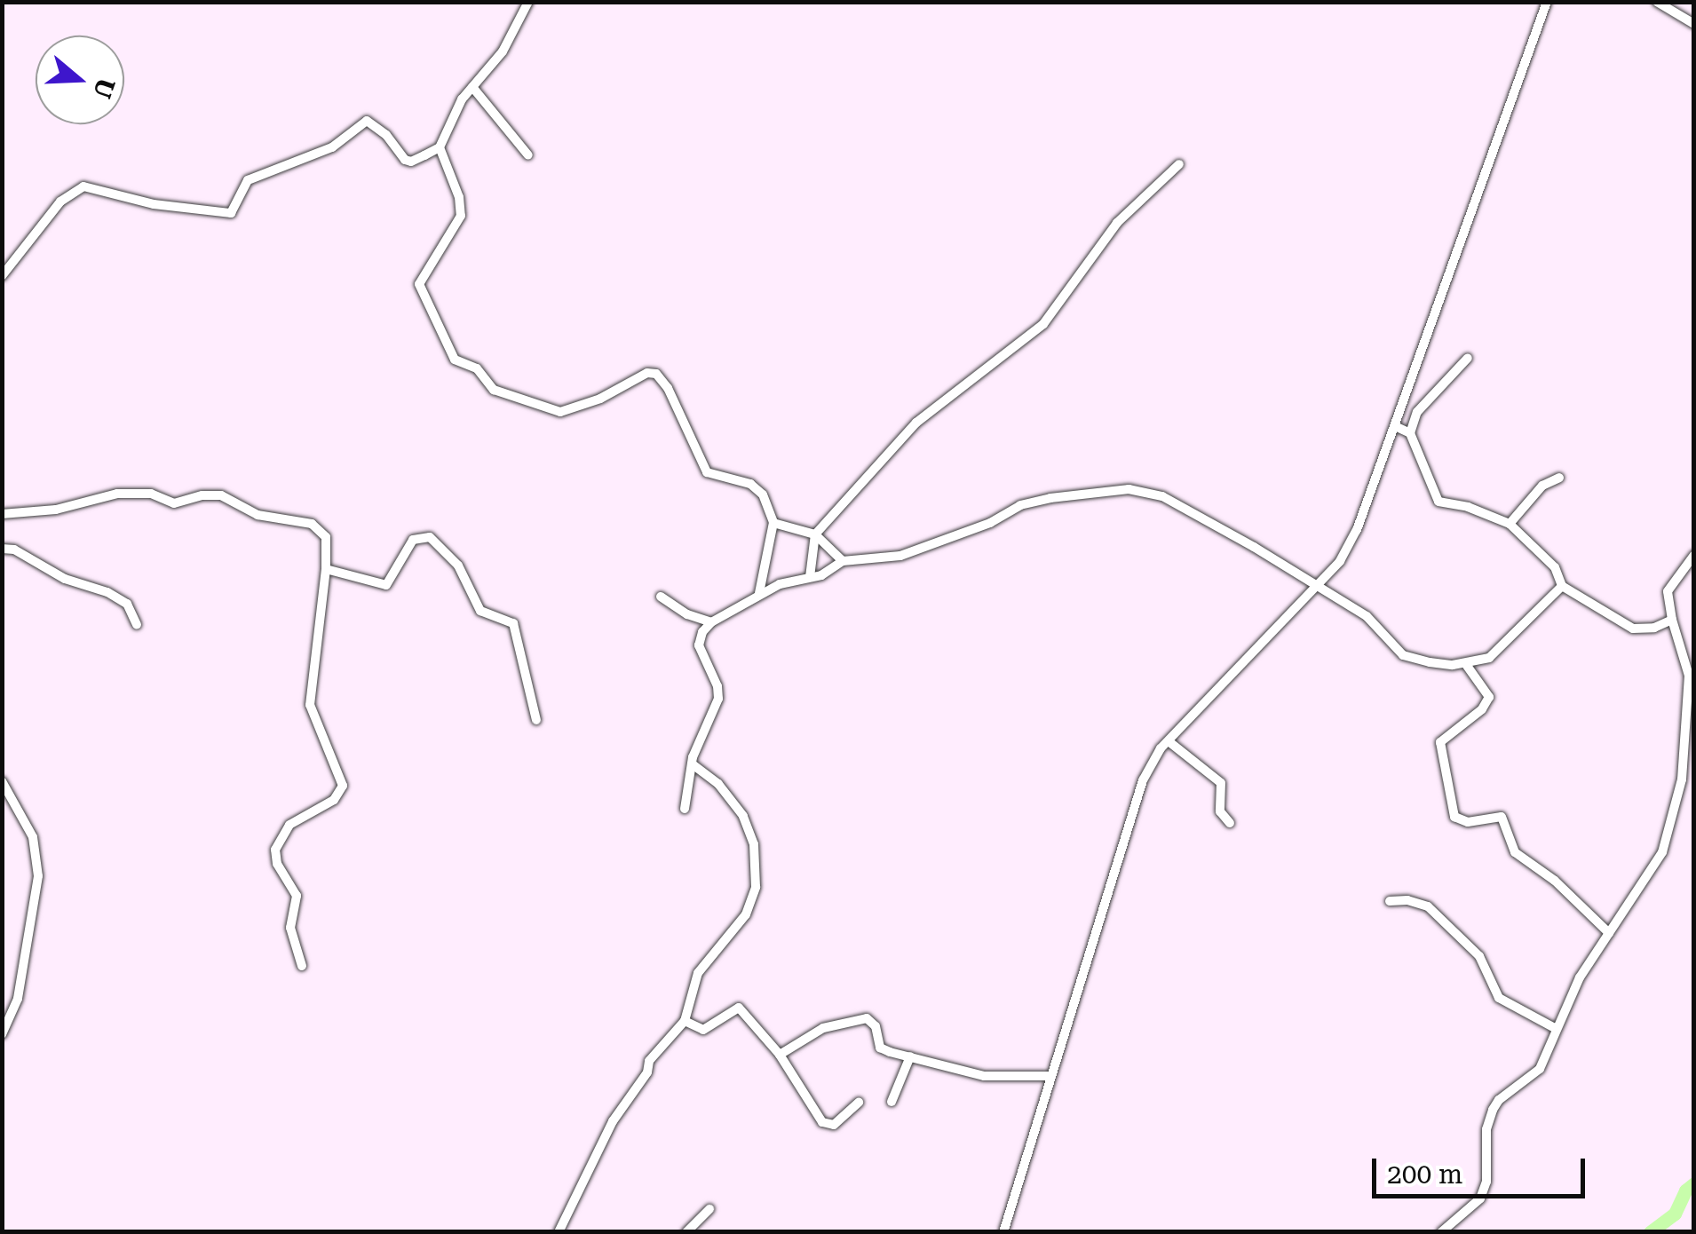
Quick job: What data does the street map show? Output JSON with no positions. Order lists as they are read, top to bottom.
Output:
{
  "scale_bar": "200 m",
  "north": "right"
}
